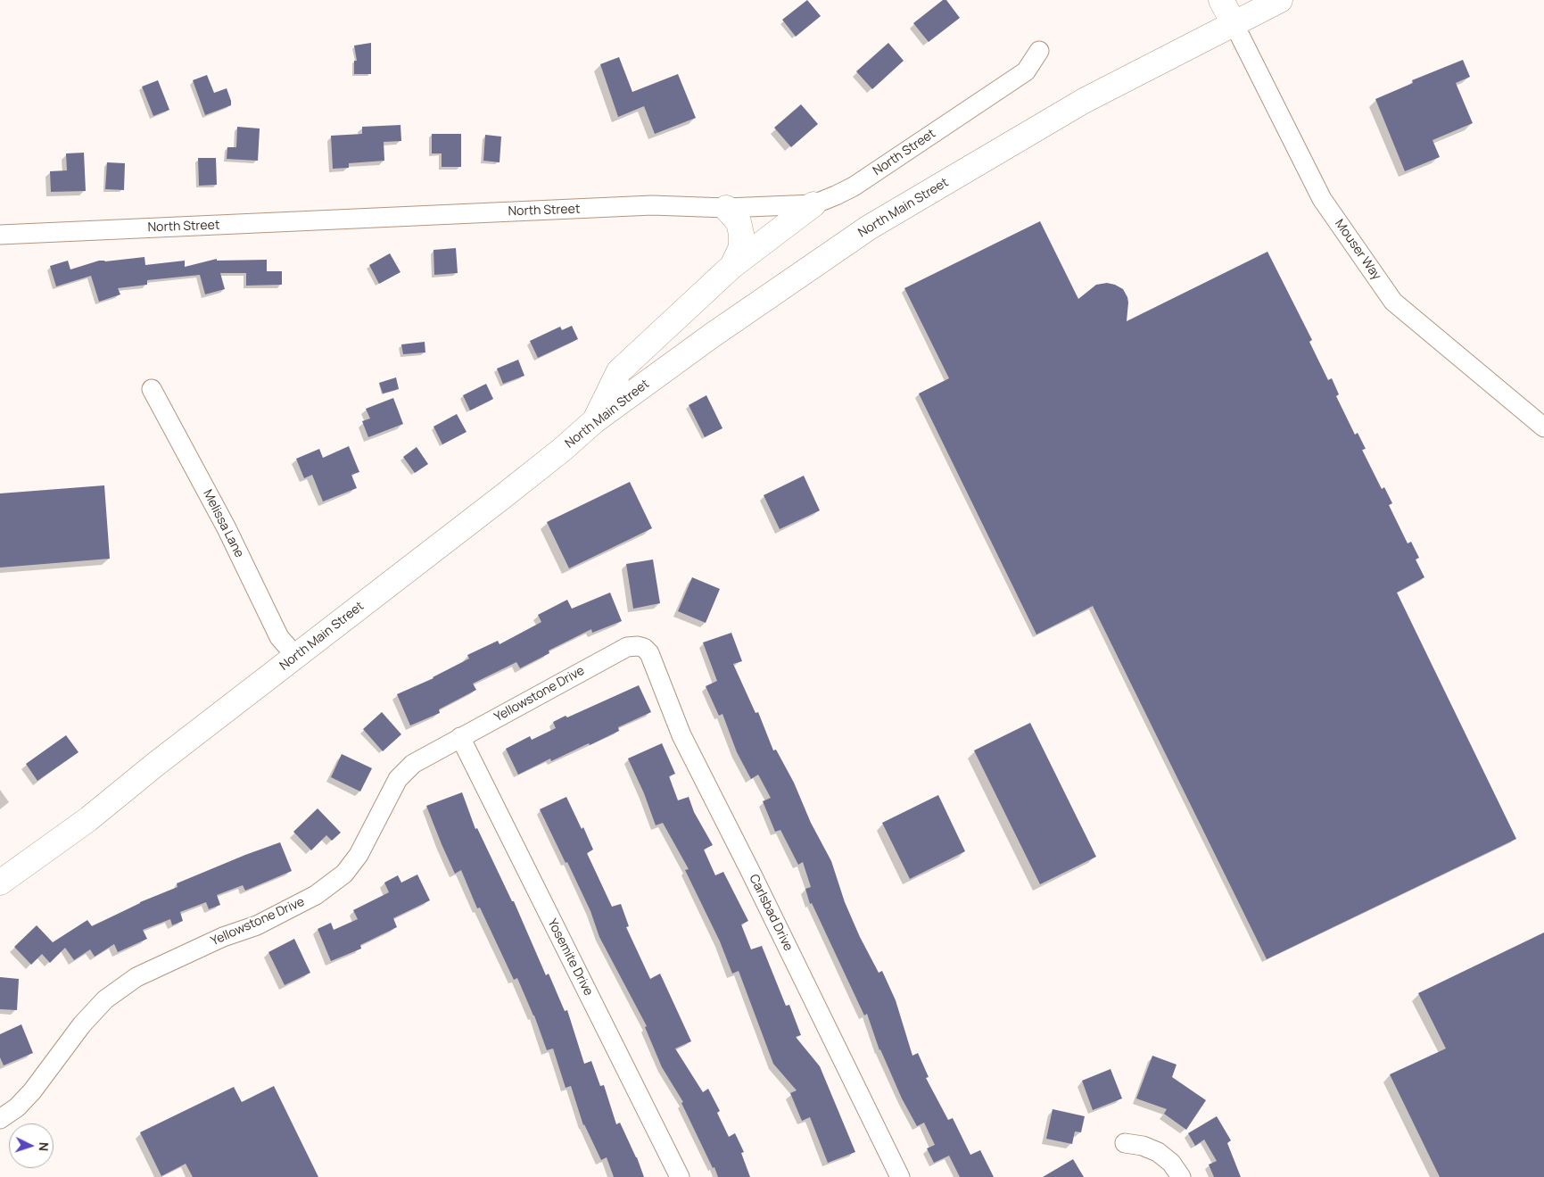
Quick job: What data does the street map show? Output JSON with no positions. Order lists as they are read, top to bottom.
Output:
{
  "streets": {
    "main road": ["North Main Street"],
    "street": [
      "North Street",
      "Mouser Way",
      "Melissa Lane",
      "Yellowstone Drive",
      "Carlsbad Drive",
      "Yosemite Drive"
    ]
  },
  "crossings": [
    ["North Main Street", "Mouser Way"],
    ["North Main Street", "Melissa Lane"],
    ["Yellowstone Drive", "Carlsbad Drive"],
    ["Yellowstone Drive", "Yosemite Drive"]
  ],
  "north": "right"
}
